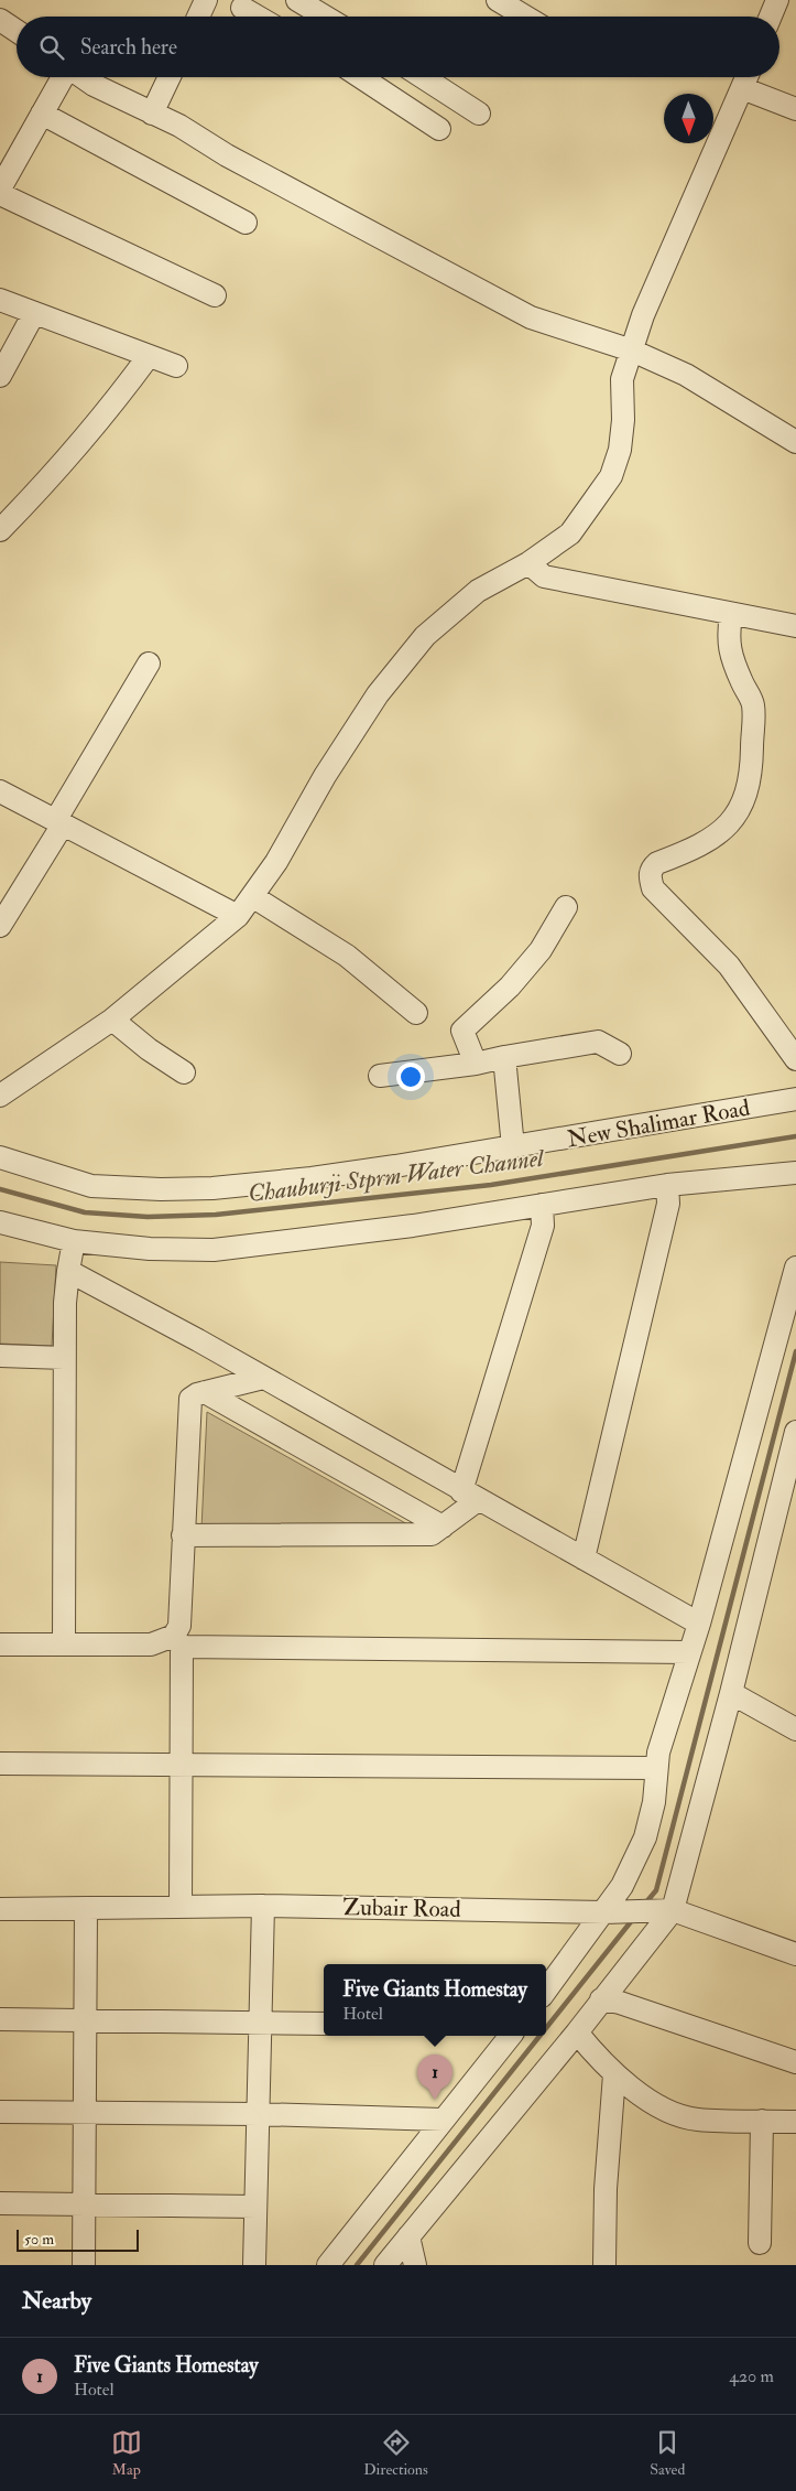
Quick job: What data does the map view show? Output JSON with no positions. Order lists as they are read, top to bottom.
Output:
{
  "streets": {
    "street": ["New Shalimar Road", "Zubair Road"]
  },
  "water": ["Chauburji Stprm Water Channel"],
  "scale_bar": "50 m",
  "north": "bottom",
  "page": {
    "search": "Search here",
    "popup": ["Five Giants Homestay", "Hotel"],
    "pins": "1",
    "scale": "50 m",
    "heading": "Nearby",
    "list": [
      {
        "mark": "1",
        "name": "Five Giants Homestay",
        "note": "Hotel",
        "value": "420 m"
      }
    ],
    "nav": ["Map", "Directions", "Saved"]
  }
}
